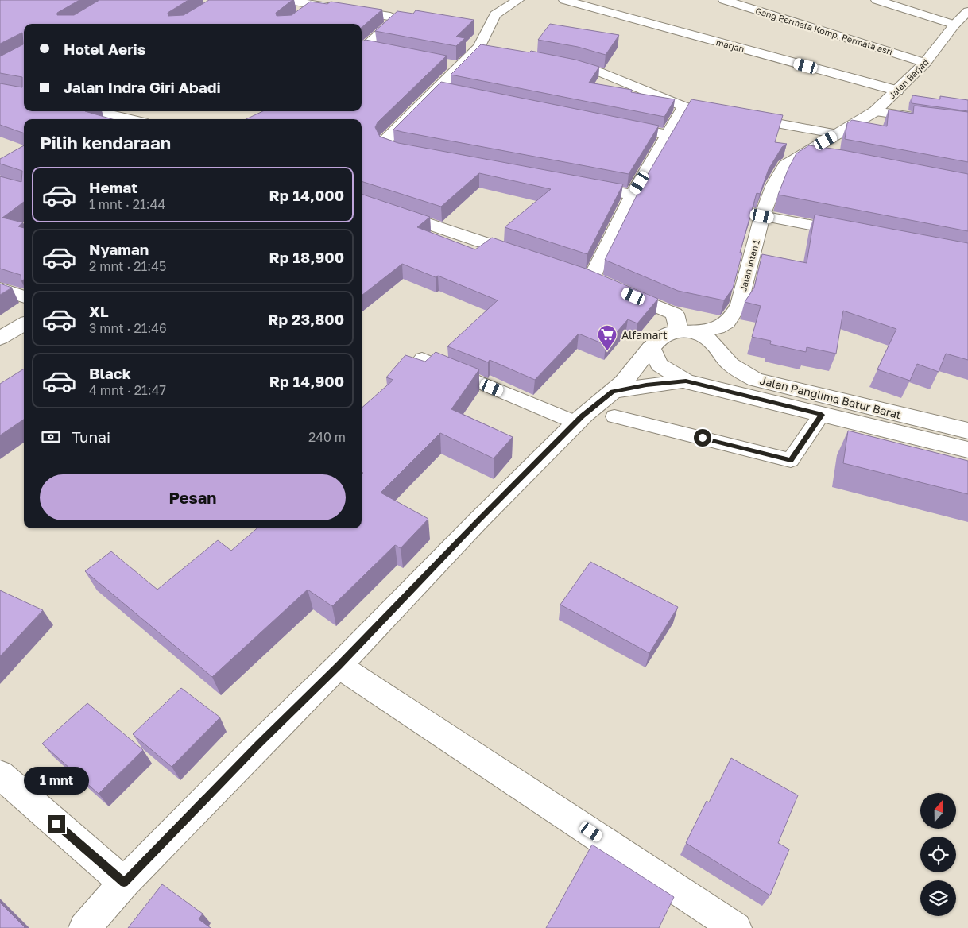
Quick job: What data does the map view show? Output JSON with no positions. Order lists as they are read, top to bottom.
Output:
{
  "streets": {
    "street": [
      "Gang Permata Komp. Permata asri",
      "marjan",
      "Jalan Barjad",
      "Jalan Intan 1",
      "Jalan Panglima Batur Barat"
    ]
  },
  "crossings": [
    ["Gang Permata Komp. Permata asri", "Jalan Barjad"],
    ["marjan", "Jalan Barjad"],
    ["Jalan Barjad", "Jalan Intan 1"],
    ["Jalan Intan 1", "Jalan Panglima Batur Barat"]
  ],
  "places": {
    "supermarket": ["Alfamart"]
  },
  "north": "top",
  "page": {
    "banner": ["Hotel Aeris", "Jalan Indra Giri Abadi"],
    "heading": "Pilih kendaraan",
    "list": [
      {
        "name": "Hemat",
        "note": "1 mnt · 21:44",
        "value": "Rp 14,000"
      },
      {
        "name": "Nyaman",
        "note": "2 mnt · 21:45",
        "value": "Rp 18,900"
      },
      {
        "name": "XL",
        "note": "3 mnt · 21:46",
        "value": "Rp 23,800"
      },
      {
        "name": "Black",
        "note": "4 mnt · 21:47",
        "value": "Rp 14,900"
      }
    ],
    "pay": ["Tunai", "240 m"],
    "buttons": "Pesan",
    "bubble": "1 mnt"
  }
}
